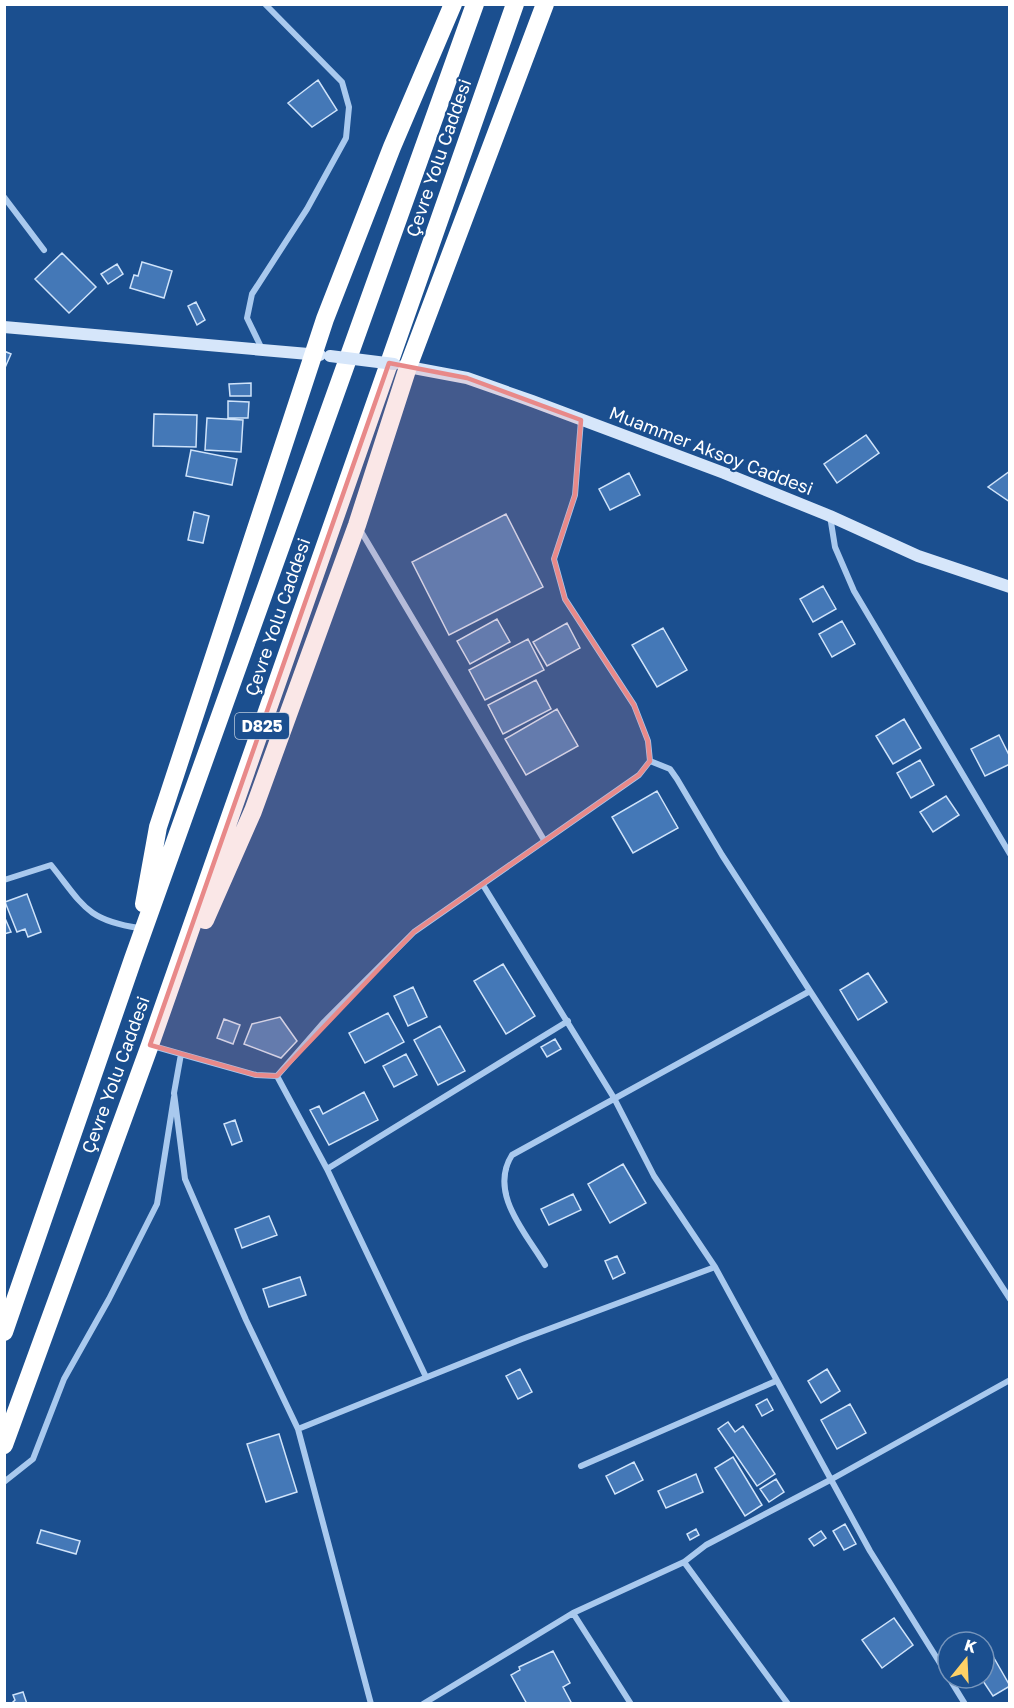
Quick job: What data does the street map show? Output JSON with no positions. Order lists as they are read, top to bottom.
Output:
{
  "streets": {
    "highway": ["Çevre Yolu Caddesi", "D825"],
    "street": ["Muammer Aksoy Caddesi"]
  },
  "north": "top"
}
